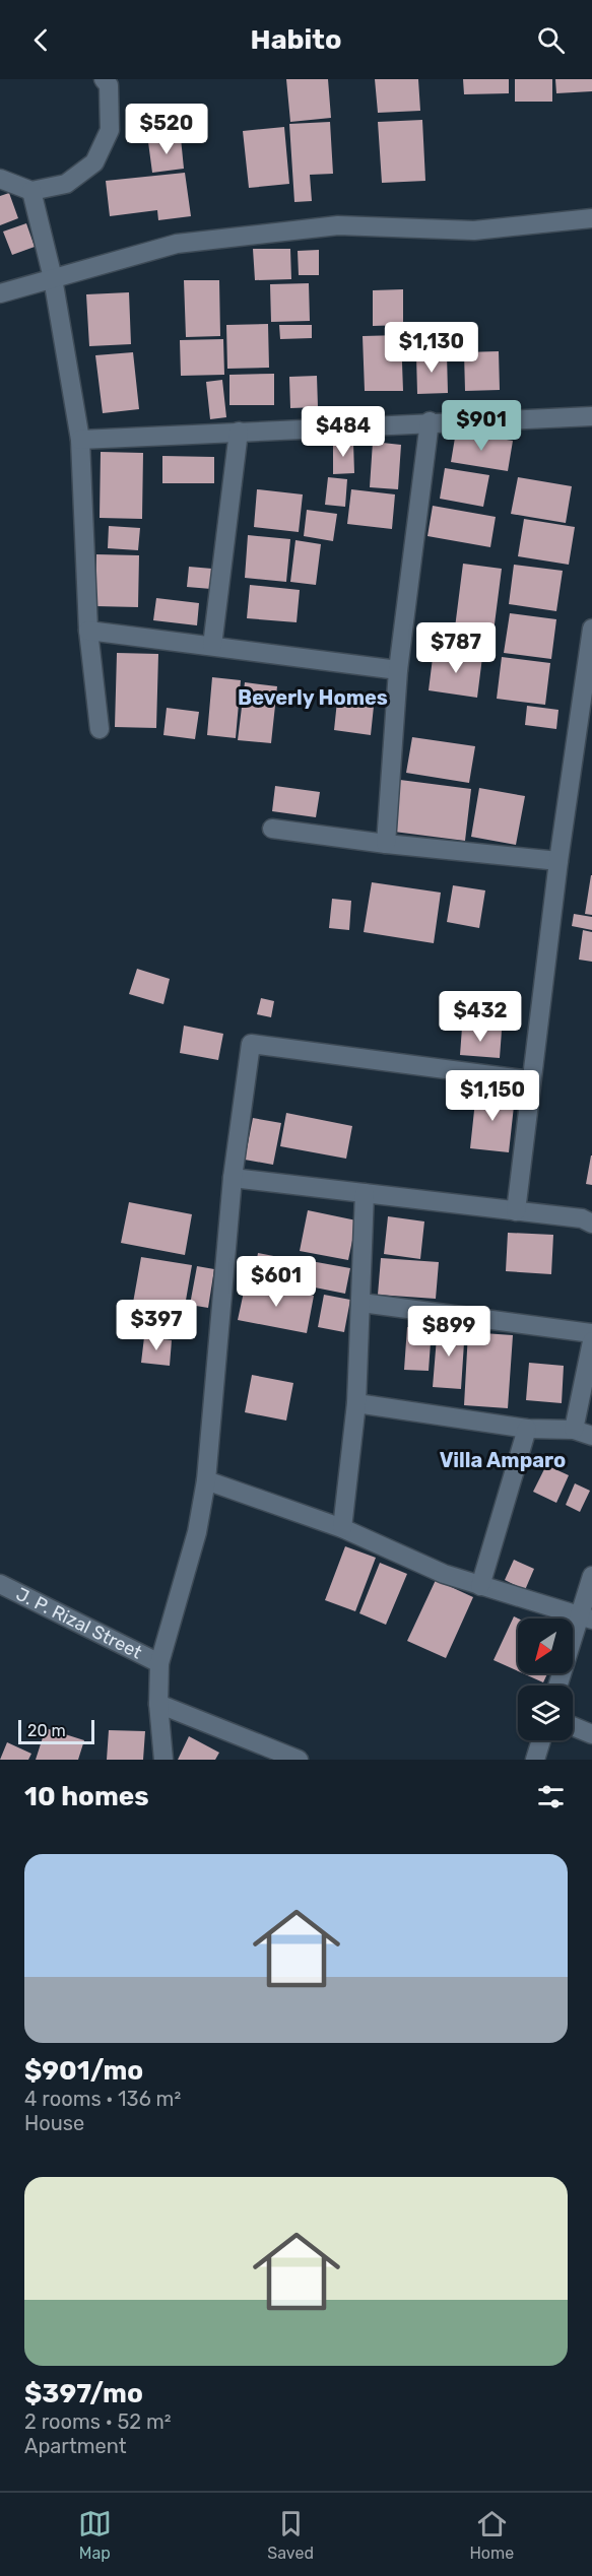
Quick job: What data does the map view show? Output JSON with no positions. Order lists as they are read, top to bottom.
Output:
{
  "streets": {
    "street": ["J. P. Rizal Street"]
  },
  "districts": ["Beverly Homes", "Villa Amparo"],
  "scale_bar": "20 m",
  "north": "bottom left",
  "page": {
    "header": "Habito",
    "price": [
      "$520",
      "$1,130",
      "$901",
      "$484",
      "$787",
      "$432",
      "$1,150",
      "$601",
      "$397",
      "$899"
    ],
    "scale": "20 m",
    "heading": "10 homes",
    "list": [
      {
        "name": "$901/mo",
        "note": "4 rooms · 136 m² · House"
      },
      {
        "name": "$397/mo",
        "note": "2 rooms · 52 m² · Apartment"
      }
    ],
    "tabs": ["Map", "Saved", "Home"]
  }
}
